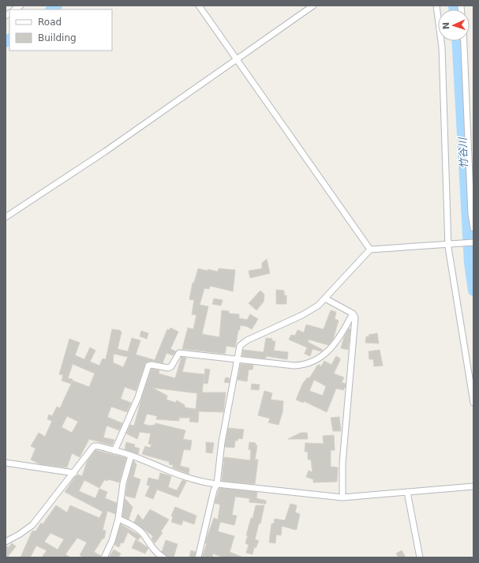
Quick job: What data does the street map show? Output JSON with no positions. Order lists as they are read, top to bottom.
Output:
{
  "water": ["竹谷川"],
  "legend": ["Road", "Building"],
  "north": "left"
}
